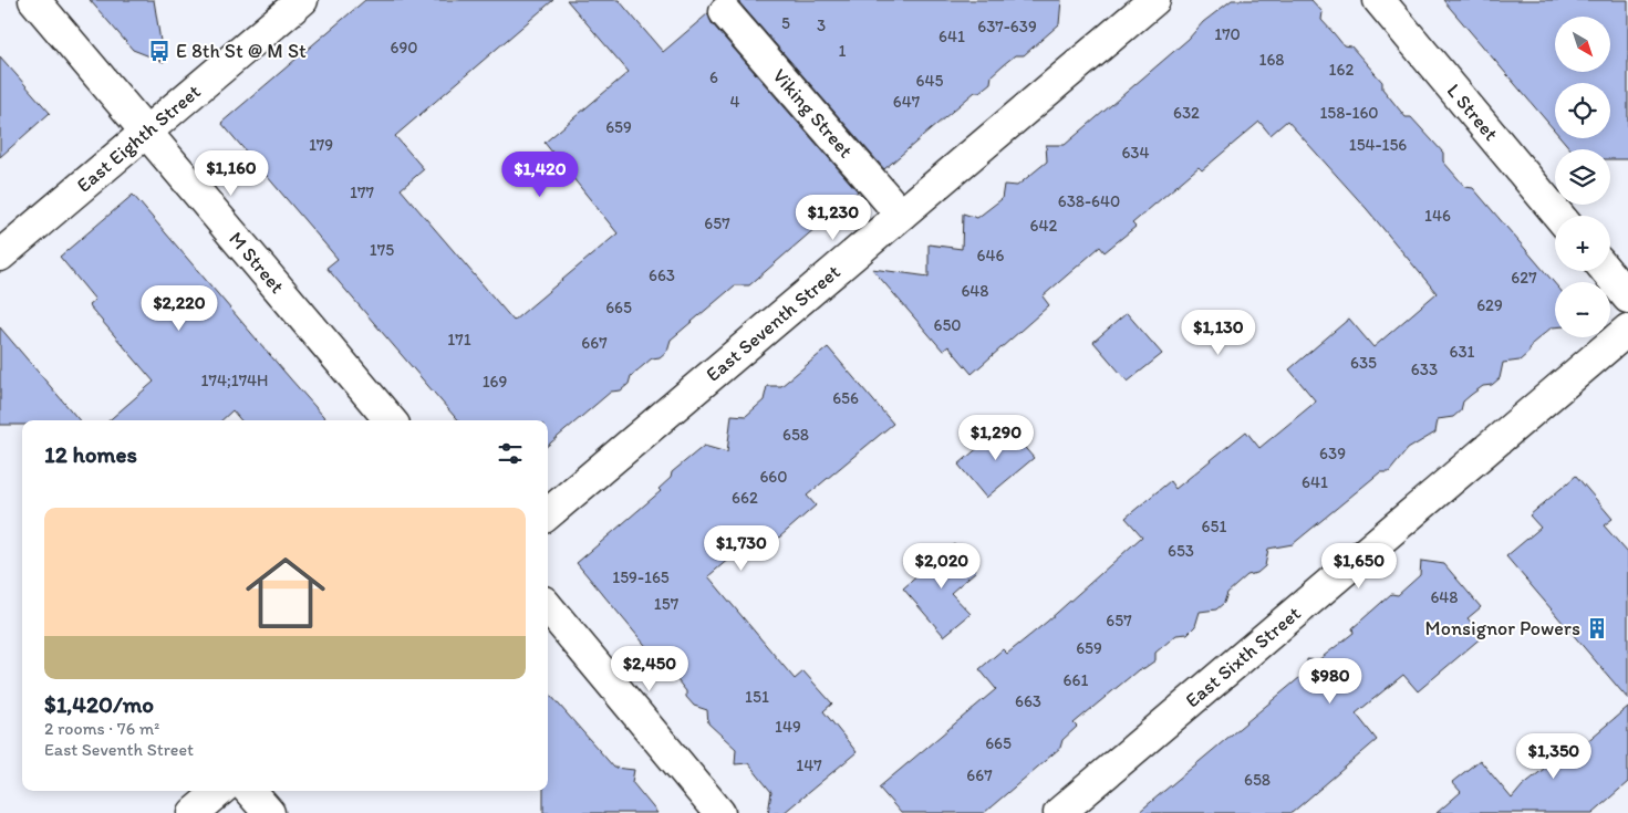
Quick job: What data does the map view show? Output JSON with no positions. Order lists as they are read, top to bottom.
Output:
{
  "streets": {
    "street": [
      "Viking Street",
      "L Street",
      "East Eighth Street",
      "M Street",
      "East Seventh Street",
      "East Sixth Street"
    ]
  },
  "crossings": [
    ["Viking Street", "East Seventh Street"],
    ["East Eighth Street", "M Street"]
  ],
  "places": {
    "bus stop": ["E 8th St @ M St"],
    "building": ["Monsignor Powers"]
  },
  "house_numbers": [
    "5",
    "3",
    "637-639",
    "170",
    "641",
    "690",
    "1",
    "168",
    "162",
    "6",
    "645",
    "4",
    "647",
    "632",
    "158-160",
    "659",
    "179",
    "154-156",
    "634",
    "177",
    "638-640",
    "146",
    "657",
    "642",
    "175",
    "646",
    "663",
    "627",
    "648",
    "629",
    "665",
    "650",
    "171",
    "667",
    "631",
    "635",
    "633",
    "174;174H",
    "169",
    "656",
    "658",
    "639",
    "660",
    "641",
    "662",
    "651",
    "653",
    "159-165",
    "648",
    "157",
    "657",
    "659",
    "661",
    "151",
    "663",
    "149",
    "665",
    "147",
    "667",
    "658"
  ],
  "north": "bottom right",
  "page": {
    "map_buttons": ["+", "−"],
    "price": [
      "$1,160",
      "$1,420",
      "$1,230",
      "$2,220",
      "$1,130",
      "$1,290",
      "$1,730",
      "$2,020",
      "$1,650",
      "$2,450",
      "$980",
      "$1,350"
    ],
    "heading": "12 homes",
    "list": [
      {
        "name": "$1,420/mo",
        "note": "2 rooms · 76 m² · East Seventh Street"
      }
    ]
  }
}
